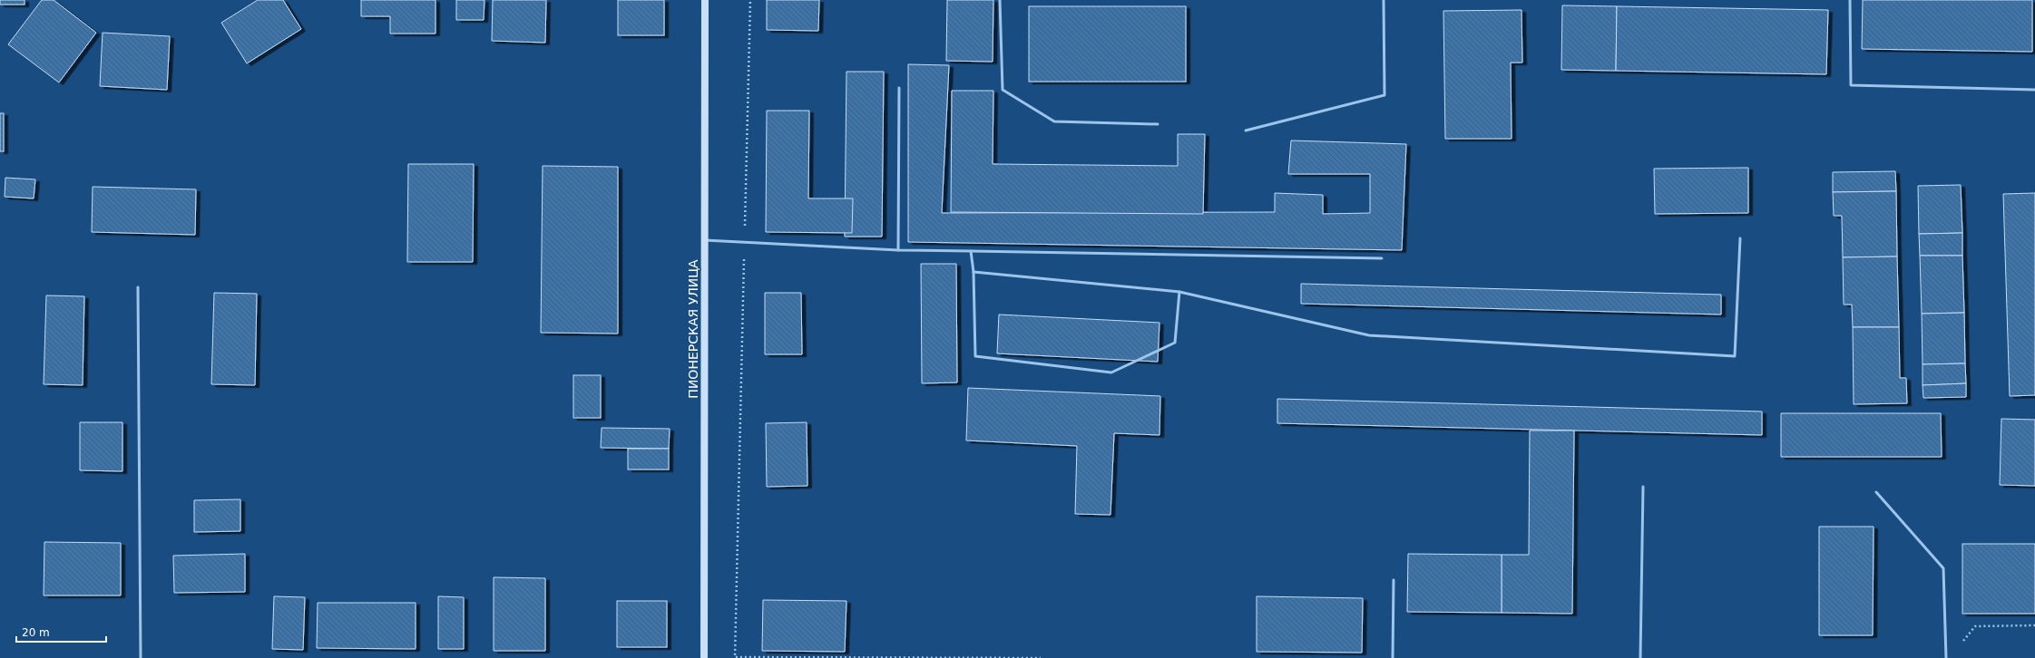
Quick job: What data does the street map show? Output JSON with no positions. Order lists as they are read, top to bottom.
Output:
{
  "streets": {
    "street": ["ПИОНЕРСКАЯ УЛИЦА"]
  },
  "scale_bar": "20 m"
}
